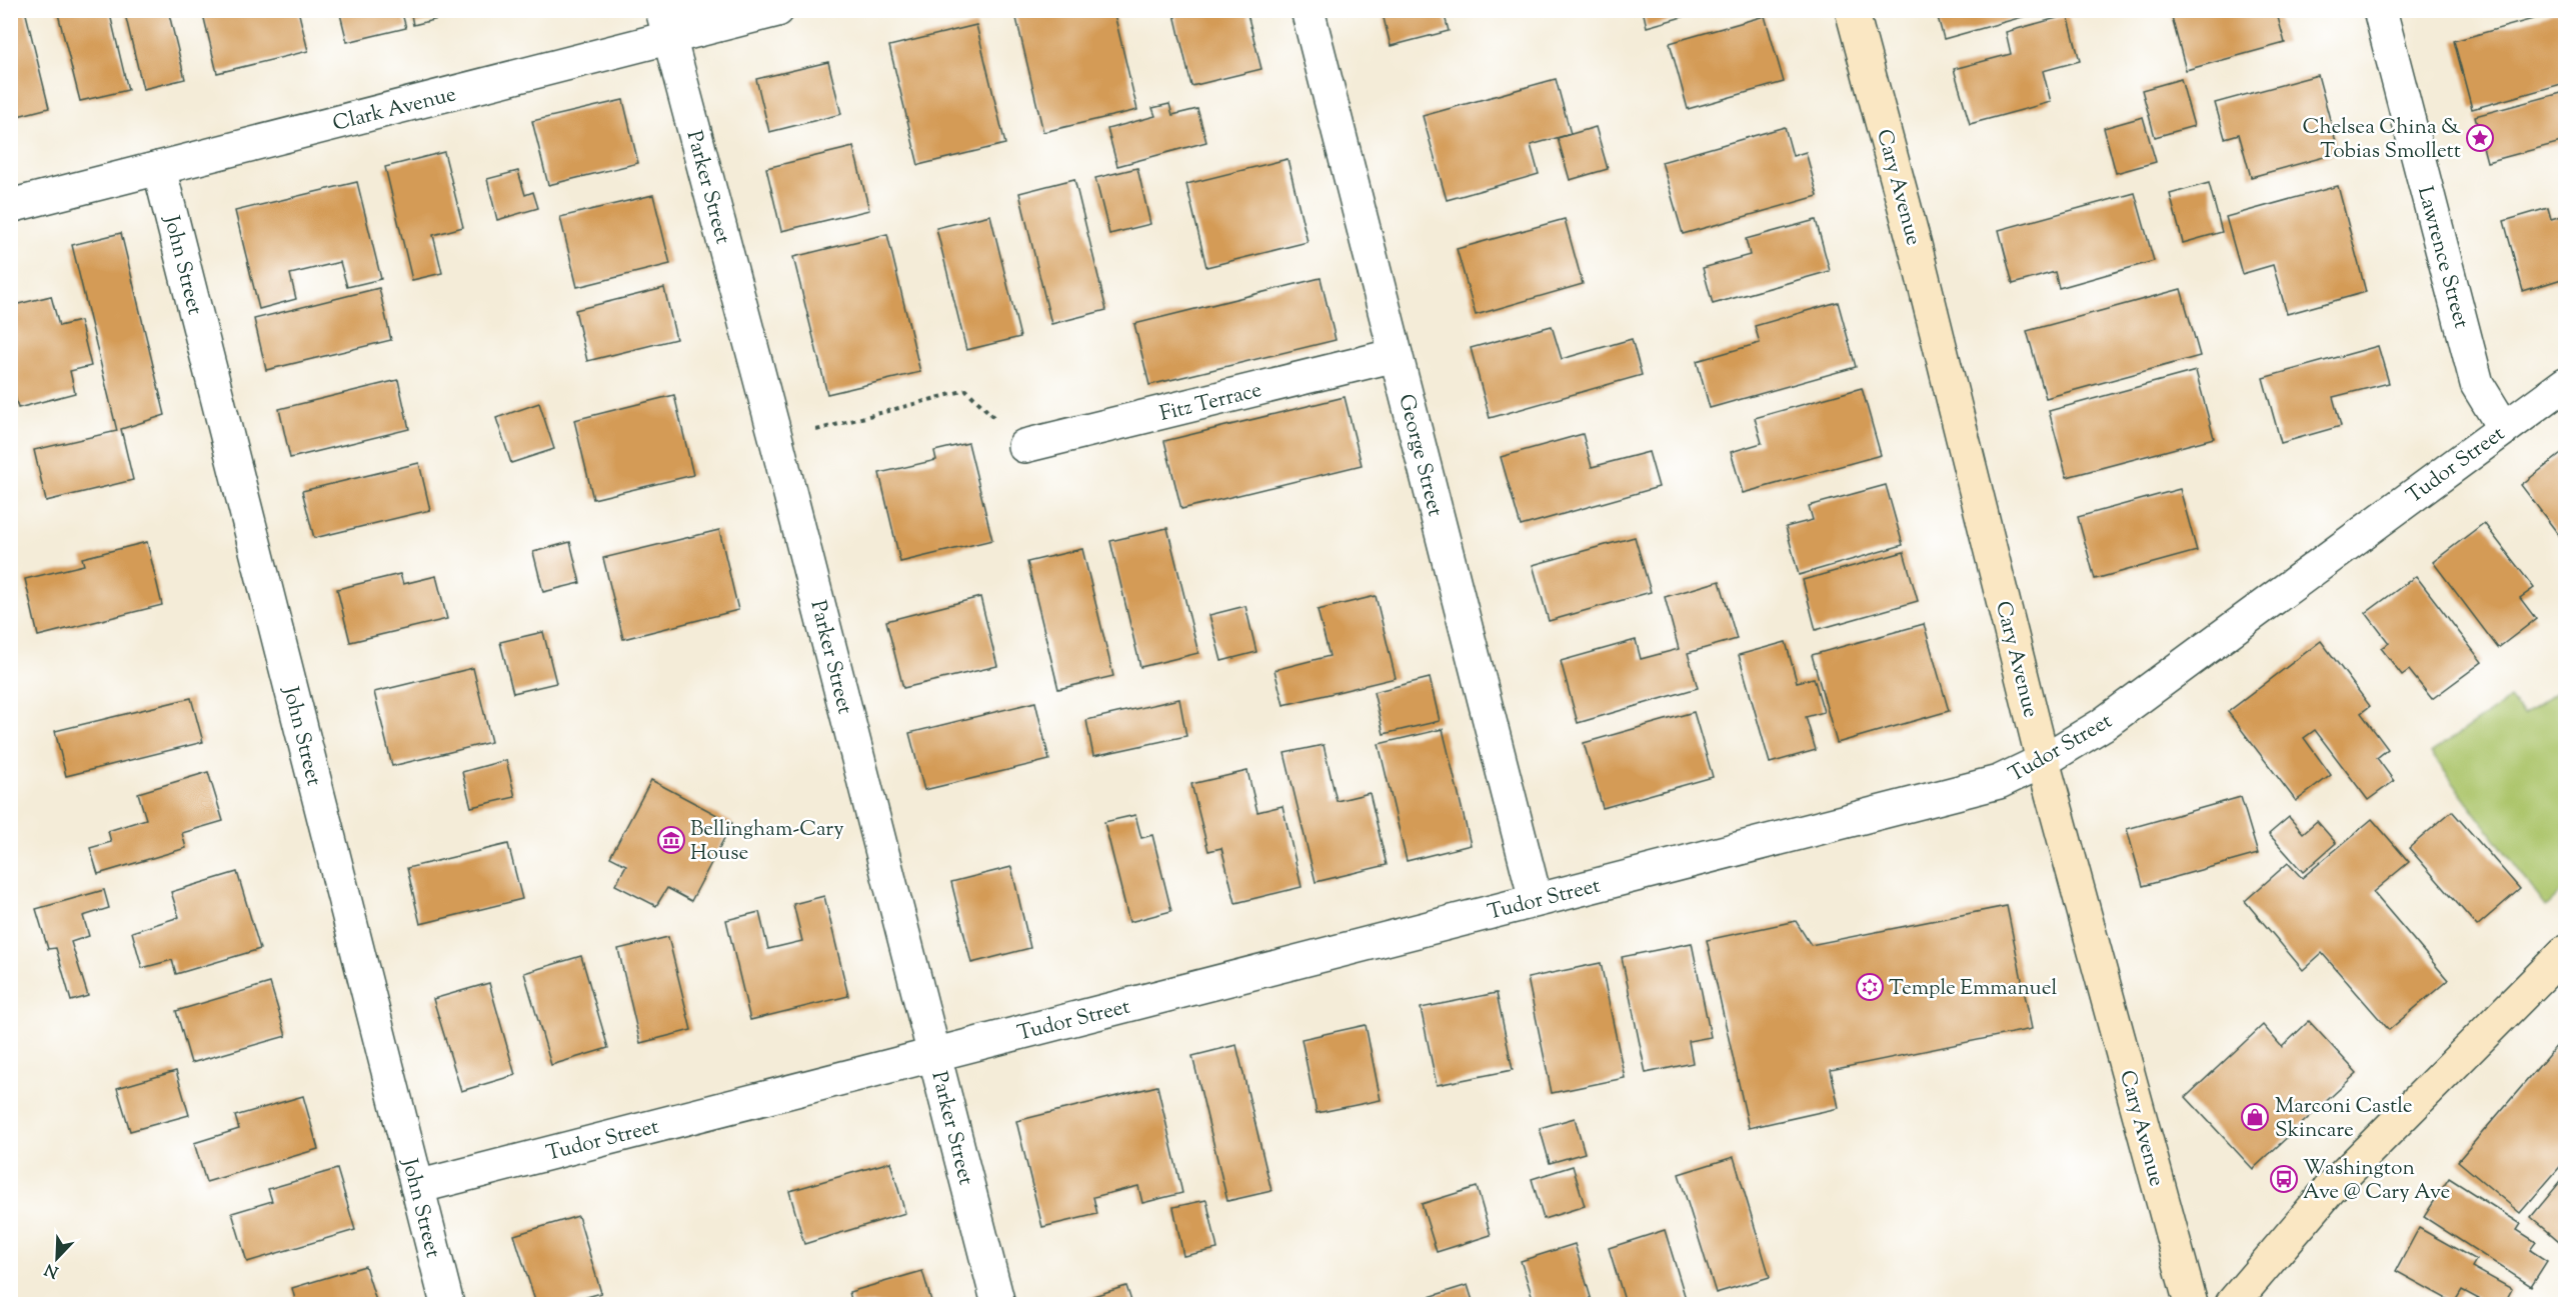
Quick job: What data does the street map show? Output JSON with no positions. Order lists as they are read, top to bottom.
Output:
{
  "streets": {
    "main road": ["Cary Avenue"],
    "street": [
      "Clark Avenue",
      "Parker Street",
      "Lawrence Street",
      "John Street",
      "Fitz Terrace",
      "George Street",
      "Tudor Street"
    ]
  },
  "crossings": [
    ["Clark Avenue", "Parker Street"],
    ["Clark Avenue", "John Street"],
    ["Parker Street", "Tudor Street"],
    ["Cary Avenue", "Tudor Street"],
    ["Lawrence Street", "Tudor Street"],
    ["John Street", "Tudor Street"],
    ["Fitz Terrace", "George Street"],
    ["George Street", "Tudor Street"]
  ],
  "places": {
    "place": ["Chelsea China & Tobias Smollett"],
    "museum": ["Bellingham-Cary House"],
    "synagogue": ["Temple Emmanuel"],
    "shop": ["Marconi Castle Skincare"],
    "bus stop": ["Washington Ave @ Cary Ave"]
  },
  "north": "bottom left"
}
